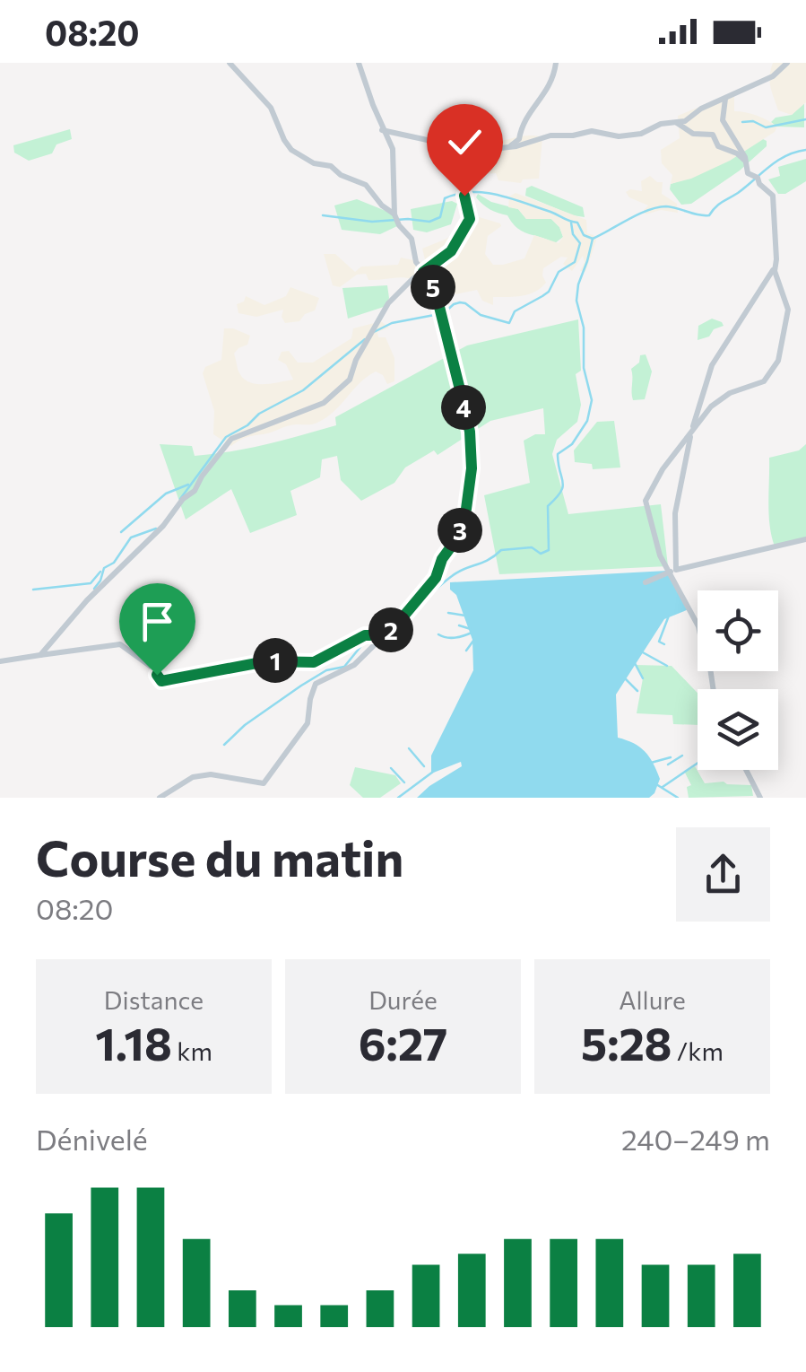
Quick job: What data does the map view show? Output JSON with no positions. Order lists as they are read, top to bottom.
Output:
{
  "page": {
    "status": "08:20",
    "pins": [
      "5",
      "4",
      "3",
      "2",
      "1"
    ],
    "heading": ["Course du matin", "08:20"],
    "stats": [
      ["Distance", "1.18 km"],
      ["Durée", "6:27"],
      ["Allure", "5:28 /km"]
    ],
    "chart": ["Dénivelé", "240–249 m"]
  }
}
